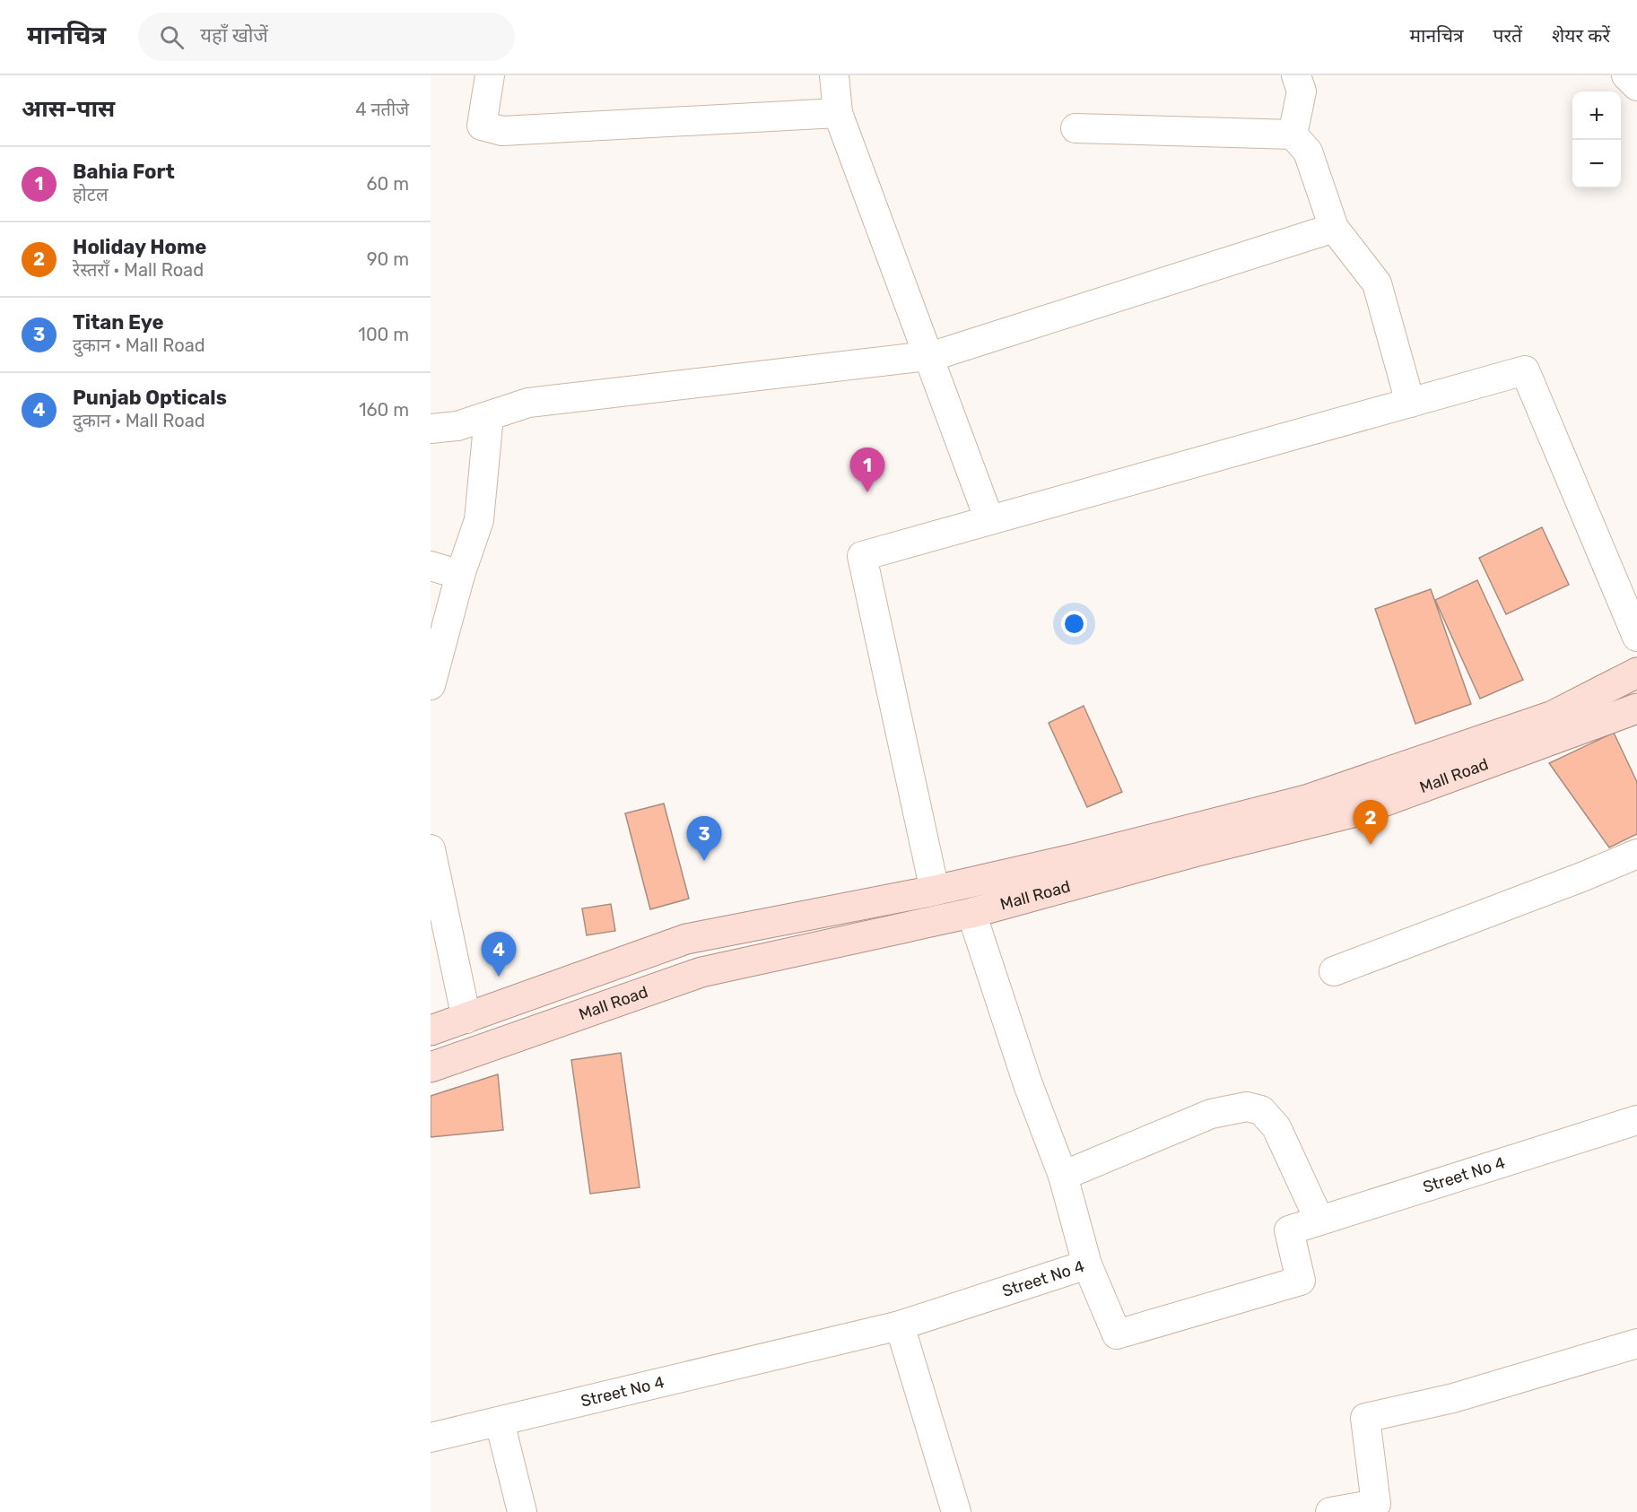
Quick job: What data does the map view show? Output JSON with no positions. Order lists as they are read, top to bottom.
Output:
{
  "streets": {
    "main road": ["Mall Road"],
    "street": ["Street No 4"]
  },
  "page": {
    "header": "मानचित्र",
    "search": "यहाँ खोजें",
    "nav": ["मानचित्र", "परतें", "शेयर करें"],
    "heading": ["आस-पास", "4 नतीजे"],
    "map_buttons": ["+", "−"],
    "list": [
      {
        "mark": "1",
        "name": "Bahia Fort",
        "note": "होटल",
        "value": "60 m"
      },
      {
        "mark": "2",
        "name": "Holiday Home",
        "note": "रेस्तराँ · Mall Road",
        "value": "90 m"
      },
      {
        "mark": "3",
        "name": "Titan Eye",
        "note": "दुकान · Mall Road",
        "value": "100 m"
      },
      {
        "mark": "4",
        "name": "Punjab Opticals",
        "note": "दुकान · Mall Road",
        "value": "160 m"
      }
    ],
    "pins": [
      "1",
      "2",
      "3",
      "4"
    ]
  }
}
